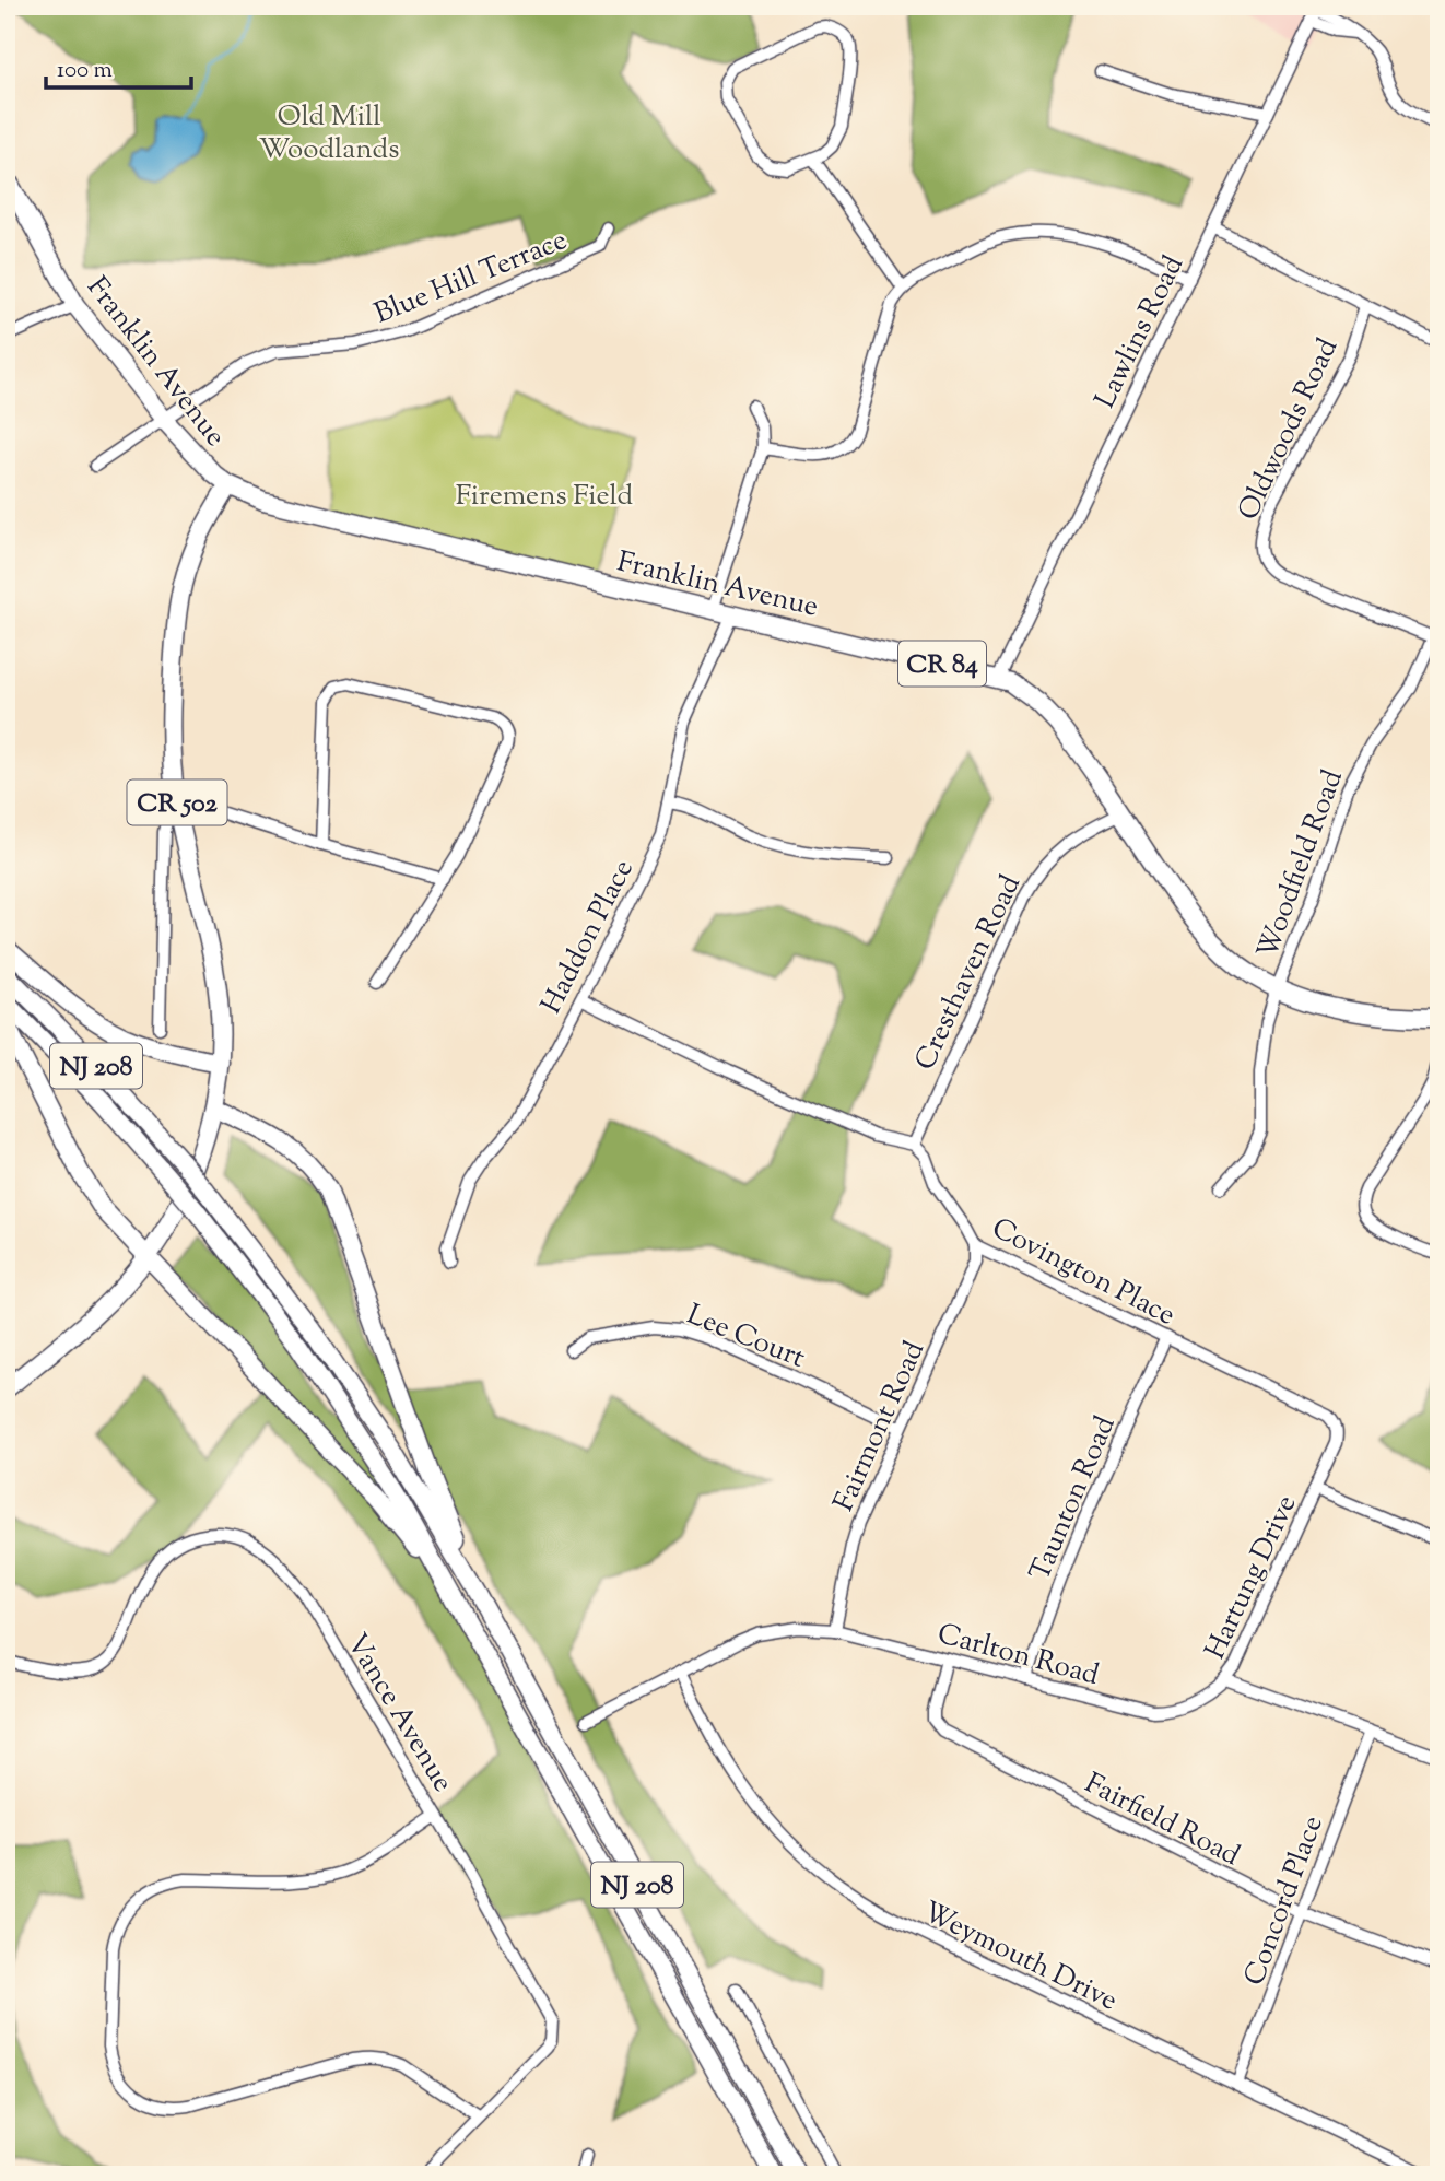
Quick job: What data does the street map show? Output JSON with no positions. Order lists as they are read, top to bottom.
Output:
{
  "streets": {
    "main road": [
      "Franklin Avenue",
      "CR 84",
      "CR 502",
      "NJ 208"
    ],
    "street": [
      "Blue Hill Terrace",
      "Lawlins Road",
      "Oldwoods Road",
      "Woodfield Road",
      "Haddon Place",
      "Cresthaven Road",
      "Covington Place",
      "Lee Court",
      "Fairmont Road",
      "Taunton Road",
      "Hartung Drive",
      "Carlton Road",
      "Vance Avenue",
      "Fairfield Road",
      "Concord Place",
      "Weymouth Drive"
    ]
  },
  "crossings": [
    ["Blue Hill Terrace", "Franklin Avenue"],
    ["Lawlins Road", "Franklin Avenue"],
    ["Franklin Avenue", "CR 502"],
    ["Franklin Avenue", "Woodfield Road"],
    ["Franklin Avenue", "Haddon Place"],
    ["Franklin Avenue", "Cresthaven Road"],
    ["Oldwoods Road", "Woodfield Road"],
    ["Cresthaven Road", "Covington Place"],
    ["Covington Place", "Fairmont Road"],
    ["Covington Place", "Taunton Road"],
    ["Covington Place", "Hartung Drive"],
    ["Lee Court", "Fairmont Road"],
    ["Fairmont Road", "Carlton Road"],
    ["Taunton Road", "Carlton Road"],
    ["Hartung Drive", "Carlton Road"],
    ["Carlton Road", "Fairfield Road"],
    ["Carlton Road", "Weymouth Drive"],
    ["Fairfield Road", "Concord Place"],
    ["Concord Place", "Weymouth Drive"]
  ],
  "parks": ["Old Mill Woodlands", "Firemens Field"],
  "scale_bar": "100 m"
}
